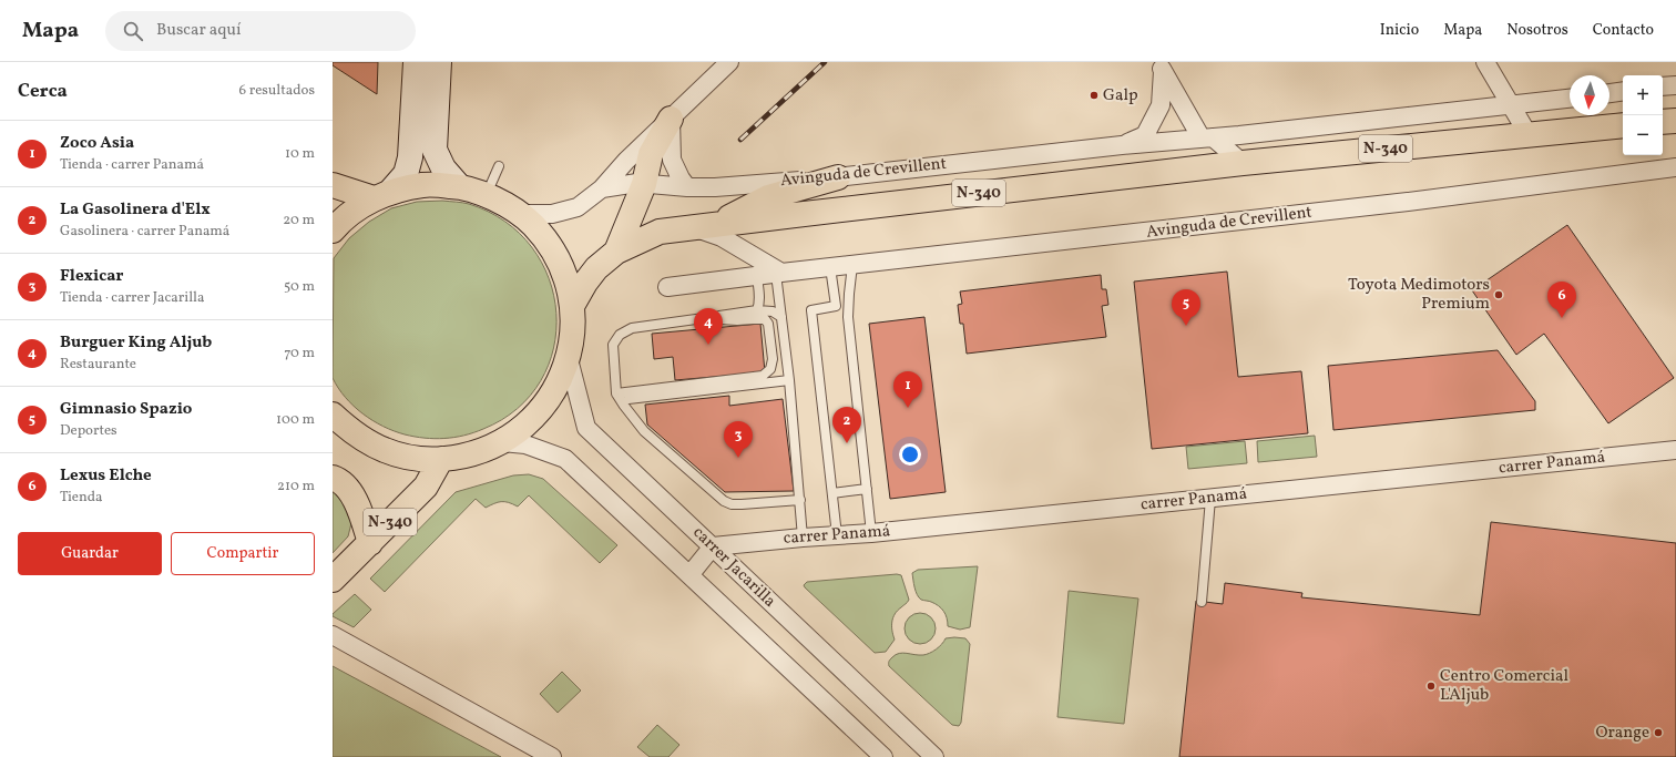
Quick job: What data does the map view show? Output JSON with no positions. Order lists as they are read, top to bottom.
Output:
{
  "streets": {
    "highway": ["N-340", "Avinguda de Crevillent"],
    "street": ["carrer Panamá", "carrer Jacarilla"]
  },
  "crossings": [
    ["carrer Panamá", "carrer Jacarilla"]
  ],
  "places": [
    "Galp",
    "Toyota Medimotors Premium",
    "Centro Comercial L'Aljub",
    "Orange"
  ],
  "north": "bottom",
  "page": {
    "header": "Mapa",
    "search": "Buscar aquí",
    "nav": [
      "Inicio",
      "Mapa",
      "Nosotros",
      "Contacto"
    ],
    "heading": ["Cerca", "6 resultados"],
    "map_buttons": ["+", "−"],
    "list": [
      {
        "mark": "1",
        "name": "Zoco Asia",
        "note": "Tienda · carrer Panamá",
        "value": "10 m"
      },
      {
        "mark": "2",
        "name": "La Gasolinera d'Elx",
        "note": "Gasolinera · carrer Panamá",
        "value": "20 m"
      },
      {
        "mark": "3",
        "name": "Flexicar",
        "note": "Tienda · carrer Jacarilla",
        "value": "50 m"
      },
      {
        "mark": "4",
        "name": "Burguer King Aljub",
        "note": "Restaurante",
        "value": "70 m"
      },
      {
        "mark": "5",
        "name": "Gimnasio Spazio",
        "note": "Deportes",
        "value": "100 m"
      },
      {
        "mark": "6",
        "name": "Lexus Elche",
        "note": "Tienda",
        "value": "210 m"
      }
    ],
    "pins": [
      "6",
      "5",
      "4",
      "1",
      "2",
      "3"
    ],
    "buttons": ["Guardar", "Compartir"]
  }
}
